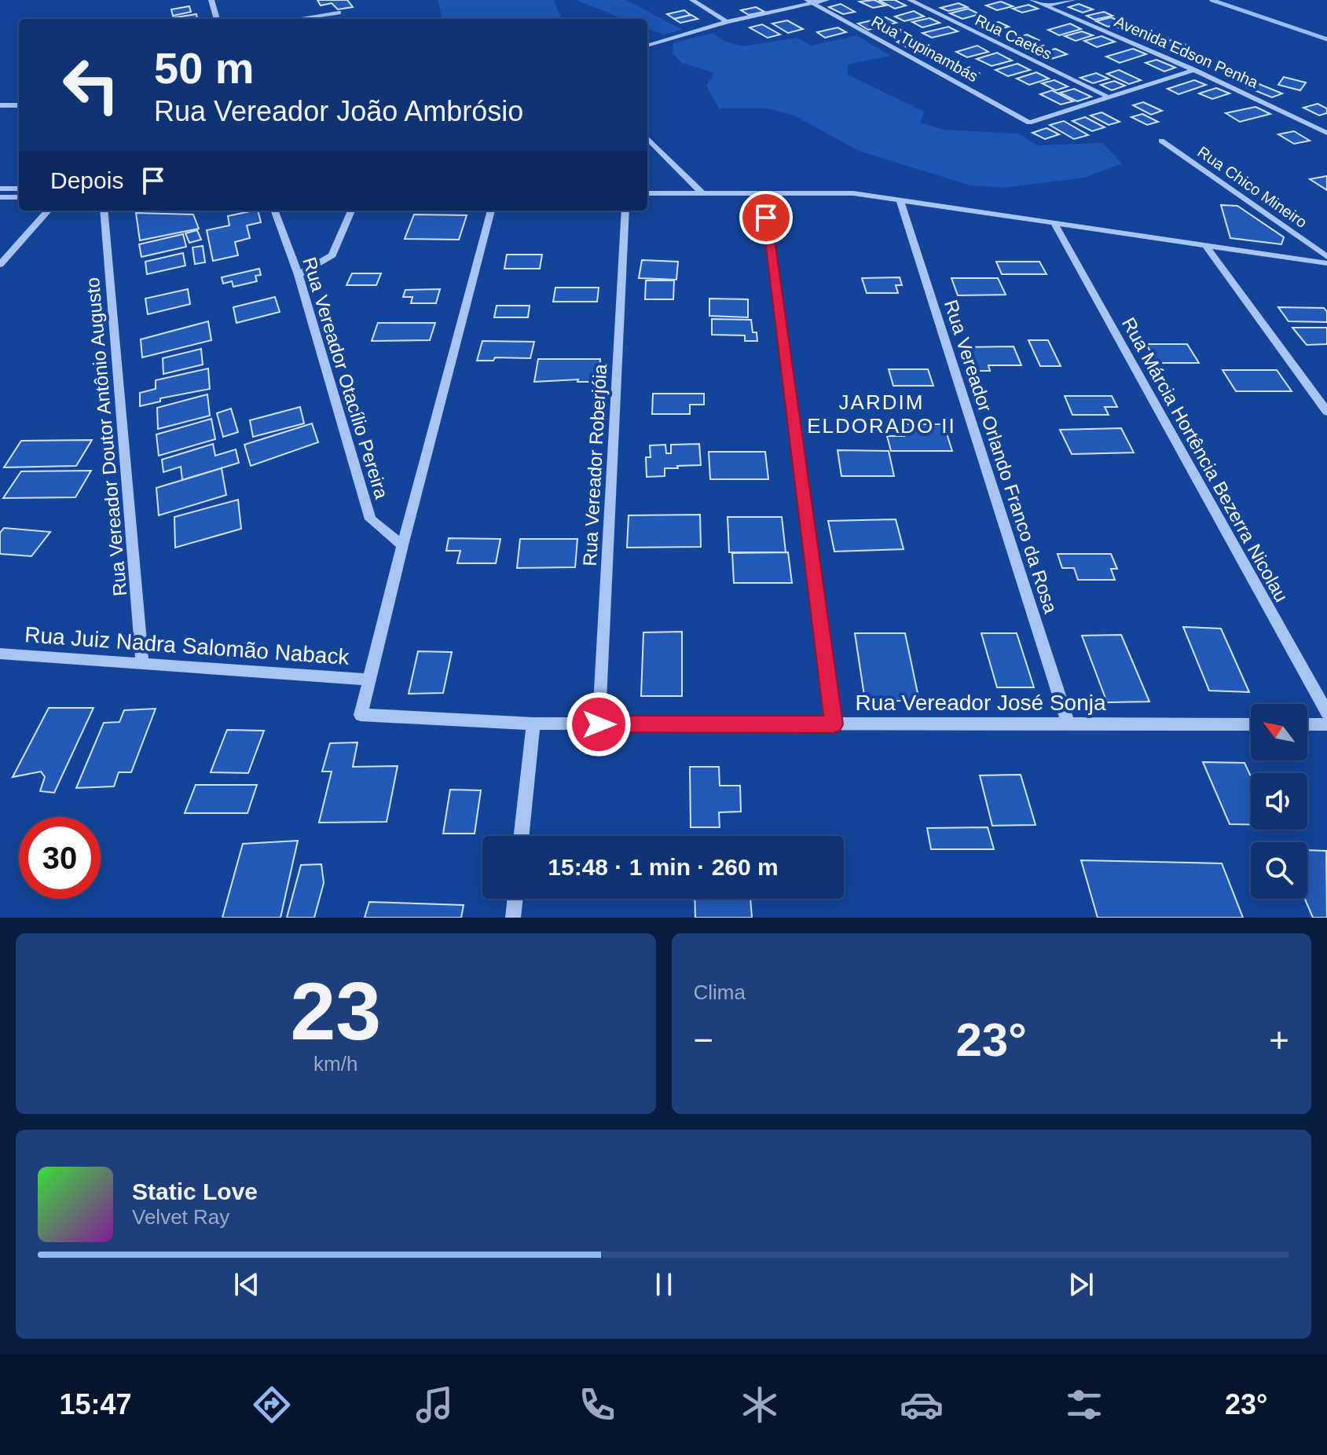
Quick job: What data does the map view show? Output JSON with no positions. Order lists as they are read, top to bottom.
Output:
{
  "streets": {
    "street": [
      "Rua Caetés",
      "Rua Tupinambás",
      "Avenida Edson Penha",
      "Rua Chico Mineiro",
      "Rua Vereador Otacílio Pereira",
      "Rua Vereador Doutor Antônio Augusto",
      "Rua Vereador Orlando Franco da Rosa",
      "Rua Márcia Hortência Bezerra Nicolau",
      "Rua Vereador Roberjóia",
      "Rua Juiz Nadra Salomão Naback",
      "Rua Vereador José Sonja"
    ]
  },
  "crossings": [
    ["Rua Caetés", "Rua Tupinambás"],
    ["Rua Vereador Doutor Antônio Augusto", "Rua Juiz Nadra Salomão Naback"],
    ["Rua Vereador Orlando Franco da Rosa", "Rua Vereador José Sonja"],
    ["Rua Vereador Roberjóia", "Rua Vereador José Sonja"],
    ["Rua Juiz Nadra Salomão Naback", "Rua Vereador José Sonja"]
  ],
  "districts": ["JARDIM ELDORADO II"],
  "north": "top left",
  "page": {
    "turn": ["50 m", "Rua Vereador João Ambrósio"],
    "then": "Depois",
    "limit": "30",
    "trip": "15:48 · 1 min · 260 m",
    "tile": [
      ["23", "km/h"],
      "Clima"
    ],
    "heat": ["−", "23°", "+"],
    "song": ["Static Love", "Velvet Ray"],
    "tabs": ["15:47", "23°"]
  }
}
